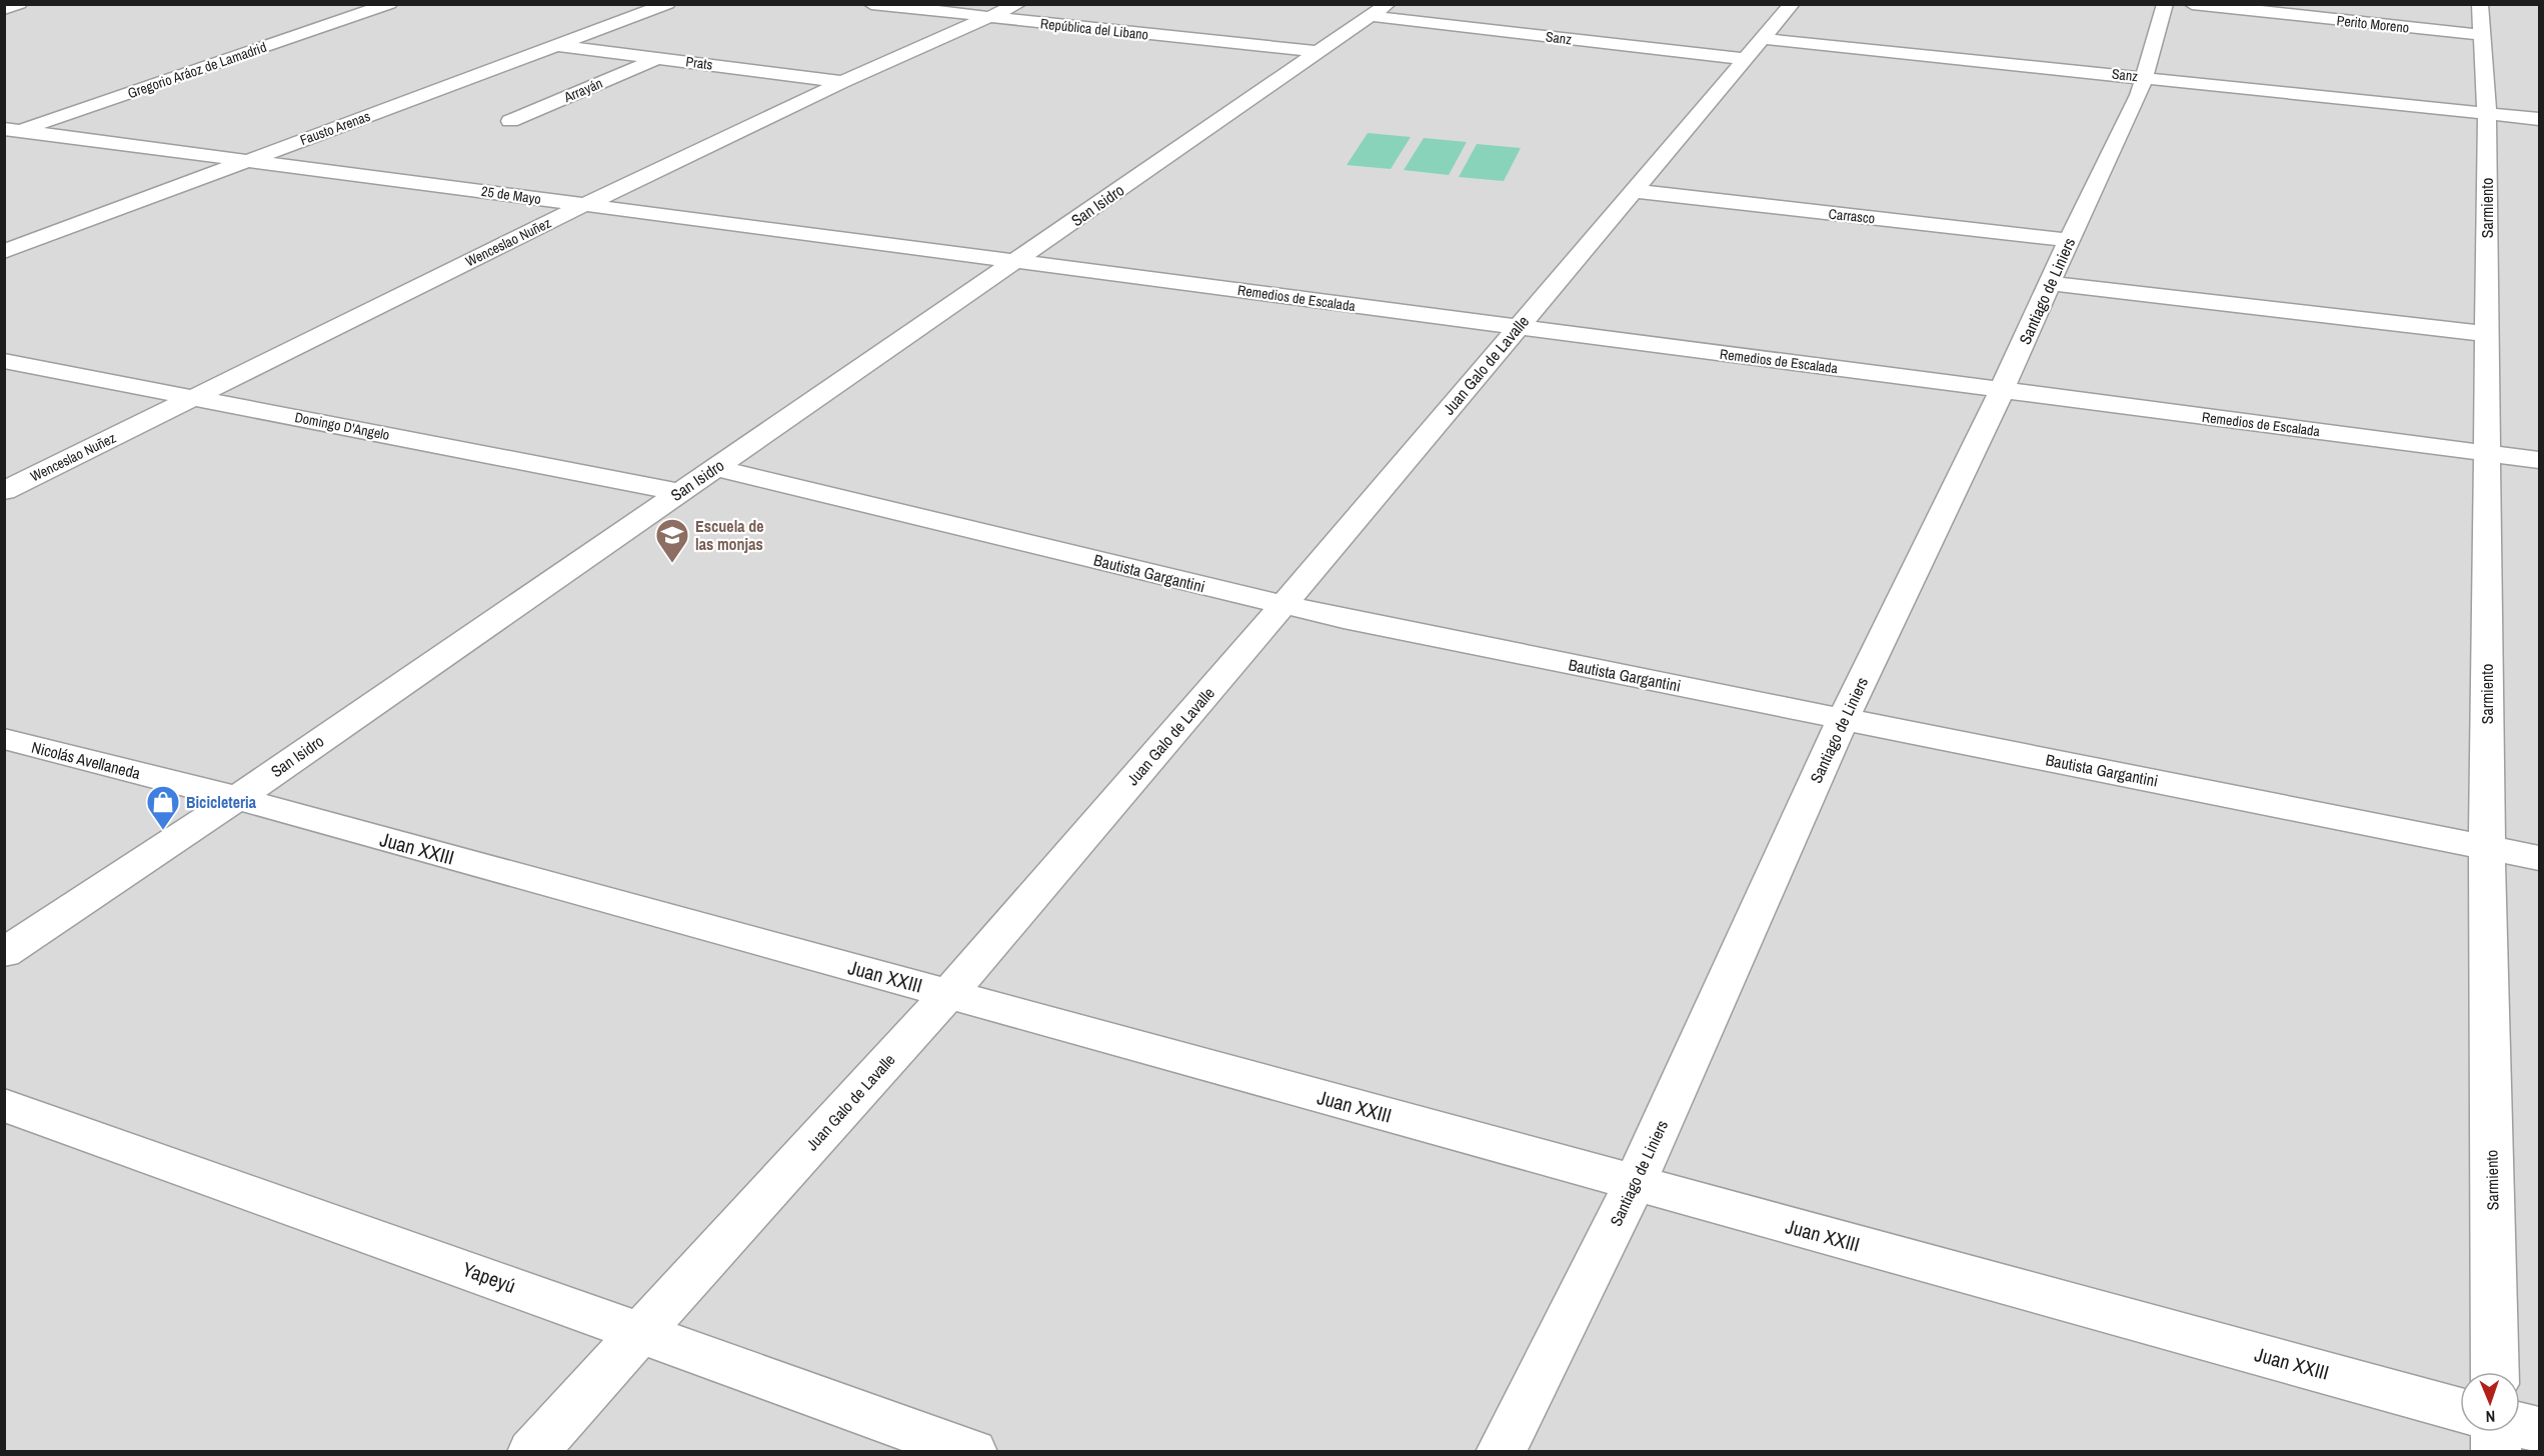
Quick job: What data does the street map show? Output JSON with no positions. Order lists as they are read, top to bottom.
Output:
{
  "streets": {
    "street": [
      "Perito Moreno",
      "República del Libano",
      "Sanz",
      "Prats",
      "Gregorio Aráoz de Lamadrid",
      "Arrayán",
      "Fausto Arenas",
      "25 de Mayo",
      "San Isidro",
      "Sarmiento",
      "Carrasco",
      "Wenceslao Nuñez",
      "Santiago de Liniers",
      "Remedios de Escalada",
      "Juan Galo de Lavalle",
      "Domingo D'Angelo",
      "Bautista Gargantini",
      "Nicolás Avellaneda",
      "Juan XXIII",
      "Yapeyú"
    ]
  },
  "crossings": [
    ["Perito Moreno", "Sarmiento"],
    ["República del Libano", "San Isidro"],
    ["República del Libano", "Wenceslao Nuñez"],
    ["Sanz", "San Isidro"],
    ["Sanz", "Sarmiento"],
    ["Sanz", "Santiago de Liniers"],
    ["Sanz", "Juan Galo de Lavalle"],
    ["Prats", "Arrayán"],
    ["Prats", "Fausto Arenas"],
    ["Prats", "Wenceslao Nuñez"],
    ["Gregorio Aráoz de Lamadrid", "25 de Mayo"],
    ["Fausto Arenas", "25 de Mayo"],
    ["25 de Mayo", "San Isidro"],
    ["25 de Mayo", "Wenceslao Nuñez"],
    ["25 de Mayo", "Remedios de Escalada"],
    ["San Isidro", "Remedios de Escalada"],
    ["San Isidro", "Domingo D'Angelo"],
    ["San Isidro", "Bautista Gargantini"],
    ["San Isidro", "Nicolás Avellaneda"],
    ["San Isidro", "Juan XXIII"],
    ["Sarmiento", "Remedios de Escalada"],
    ["Sarmiento", "Bautista Gargantini"],
    ["Carrasco", "Santiago de Liniers"],
    ["Carrasco", "Juan Galo de Lavalle"],
    ["Wenceslao Nuñez", "Domingo D'Angelo"],
    ["Santiago de Liniers", "Remedios de Escalada"],
    ["Santiago de Liniers", "Bautista Gargantini"],
    ["Santiago de Liniers", "Juan XXIII"],
    ["Remedios de Escalada", "Juan Galo de Lavalle"],
    ["Juan Galo de Lavalle", "Bautista Gargantini"],
    ["Juan Galo de Lavalle", "Juan XXIII"],
    ["Juan Galo de Lavalle", "Yapeyú"],
    ["Nicolás Avellaneda", "Juan XXIII"]
  ],
  "places": {
    "school or university": ["Escuela de las monjas"],
    "shop": ["Bicicleteria"]
  },
  "north": "bottom"
}
